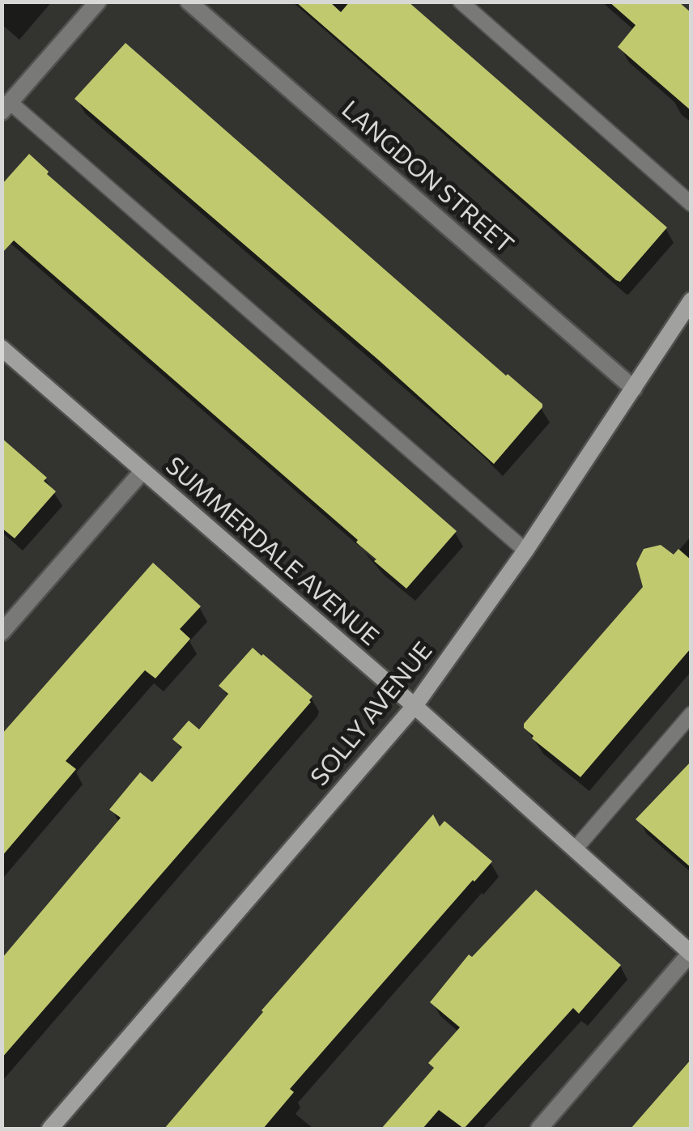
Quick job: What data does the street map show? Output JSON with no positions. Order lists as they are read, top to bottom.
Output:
{
  "streets": {
    "street": ["LANGDON STREET", "SUMMERDALE AVENUE", "SOLLY AVENUE"]
  },
  "crossings": [
    ["LANGDON STREET", "SOLLY AVENUE"],
    ["SUMMERDALE AVENUE", "SOLLY AVENUE"]
  ]
}
